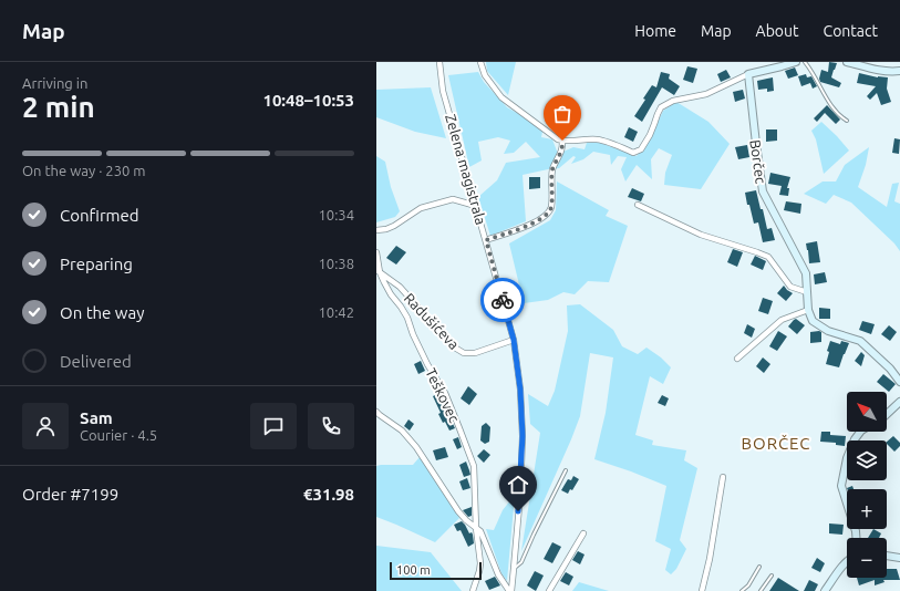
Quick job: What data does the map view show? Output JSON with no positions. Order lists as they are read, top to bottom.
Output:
{
  "streets": {
    "street": [
      "Borčec",
      "Zelena magistrala",
      "Radušićeva",
      "Teškovec"
    ]
  },
  "crossings": [
    ["Zelena magistrala", "Radušićeva"],
    ["Zelena magistrala", "Teškovec"],
    ["Radušićeva", "Teškovec"]
  ],
  "districts": ["BORČEC"],
  "scale_bar": "100 m",
  "north": "top left",
  "page": {
    "header": "Map",
    "nav": [
      "Home",
      "Map",
      "About",
      "Contact"
    ],
    "heading": ["2 min", "Arriving in", "10:48–10:53"],
    "panel": [
      "Sam",
      "Courier · 4.5",
      "Order #7199",
      "€31.98"
    ],
    "bar": "On the way · 230 m",
    "list": [
      ["Confirmed", "10:34"],
      ["Preparing", "10:38"],
      ["On the way", "10:42"],
      "Delivered"
    ],
    "map_buttons": ["+", "−"],
    "scale": "100 m"
  }
}
